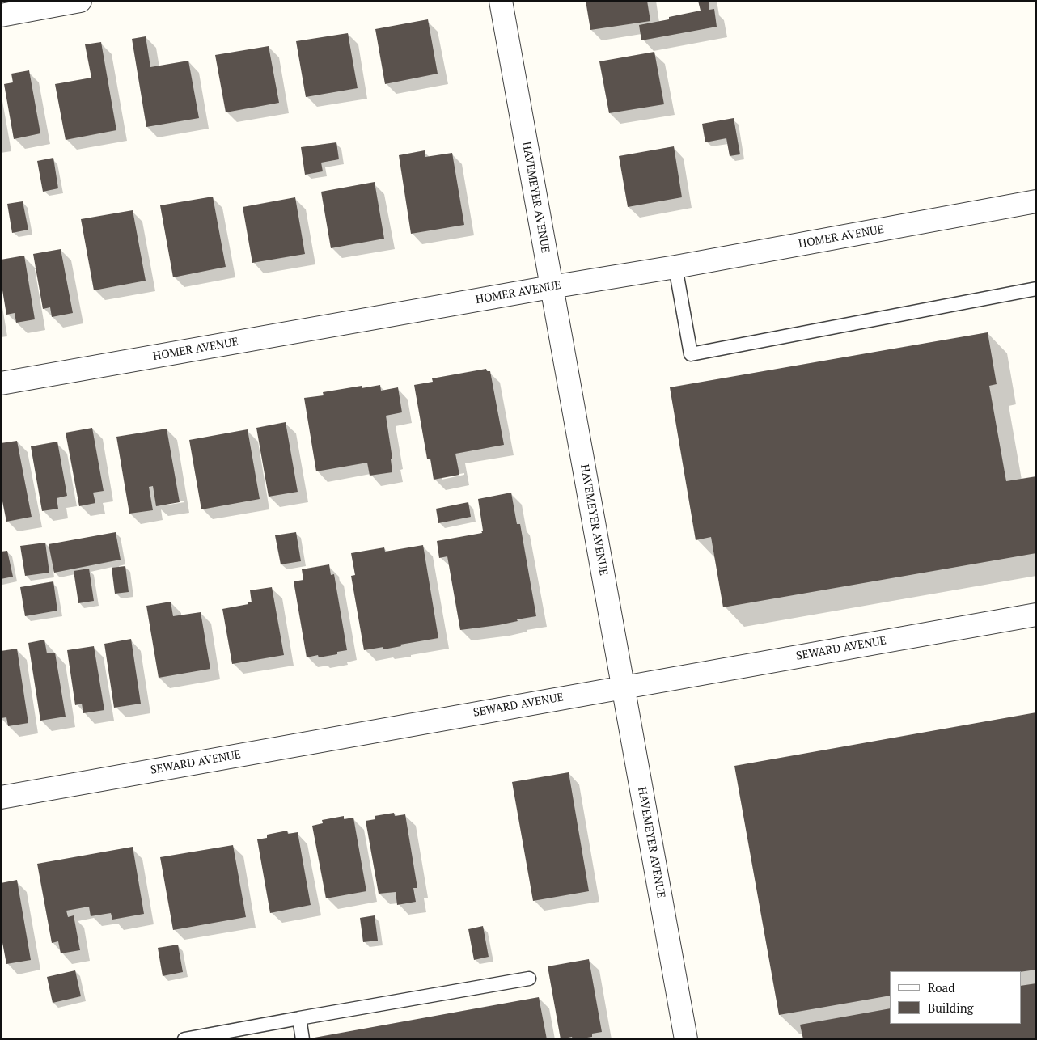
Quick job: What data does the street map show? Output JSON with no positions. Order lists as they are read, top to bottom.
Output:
{
  "streets": {
    "street": ["HAVEMEYER AVENUE", "HOMER AVENUE", "SEWARD AVENUE"]
  },
  "crossings": [
    ["HAVEMEYER AVENUE", "HOMER AVENUE"],
    ["HAVEMEYER AVENUE", "SEWARD AVENUE"]
  ],
  "legend": ["Road", "Building"]
}
